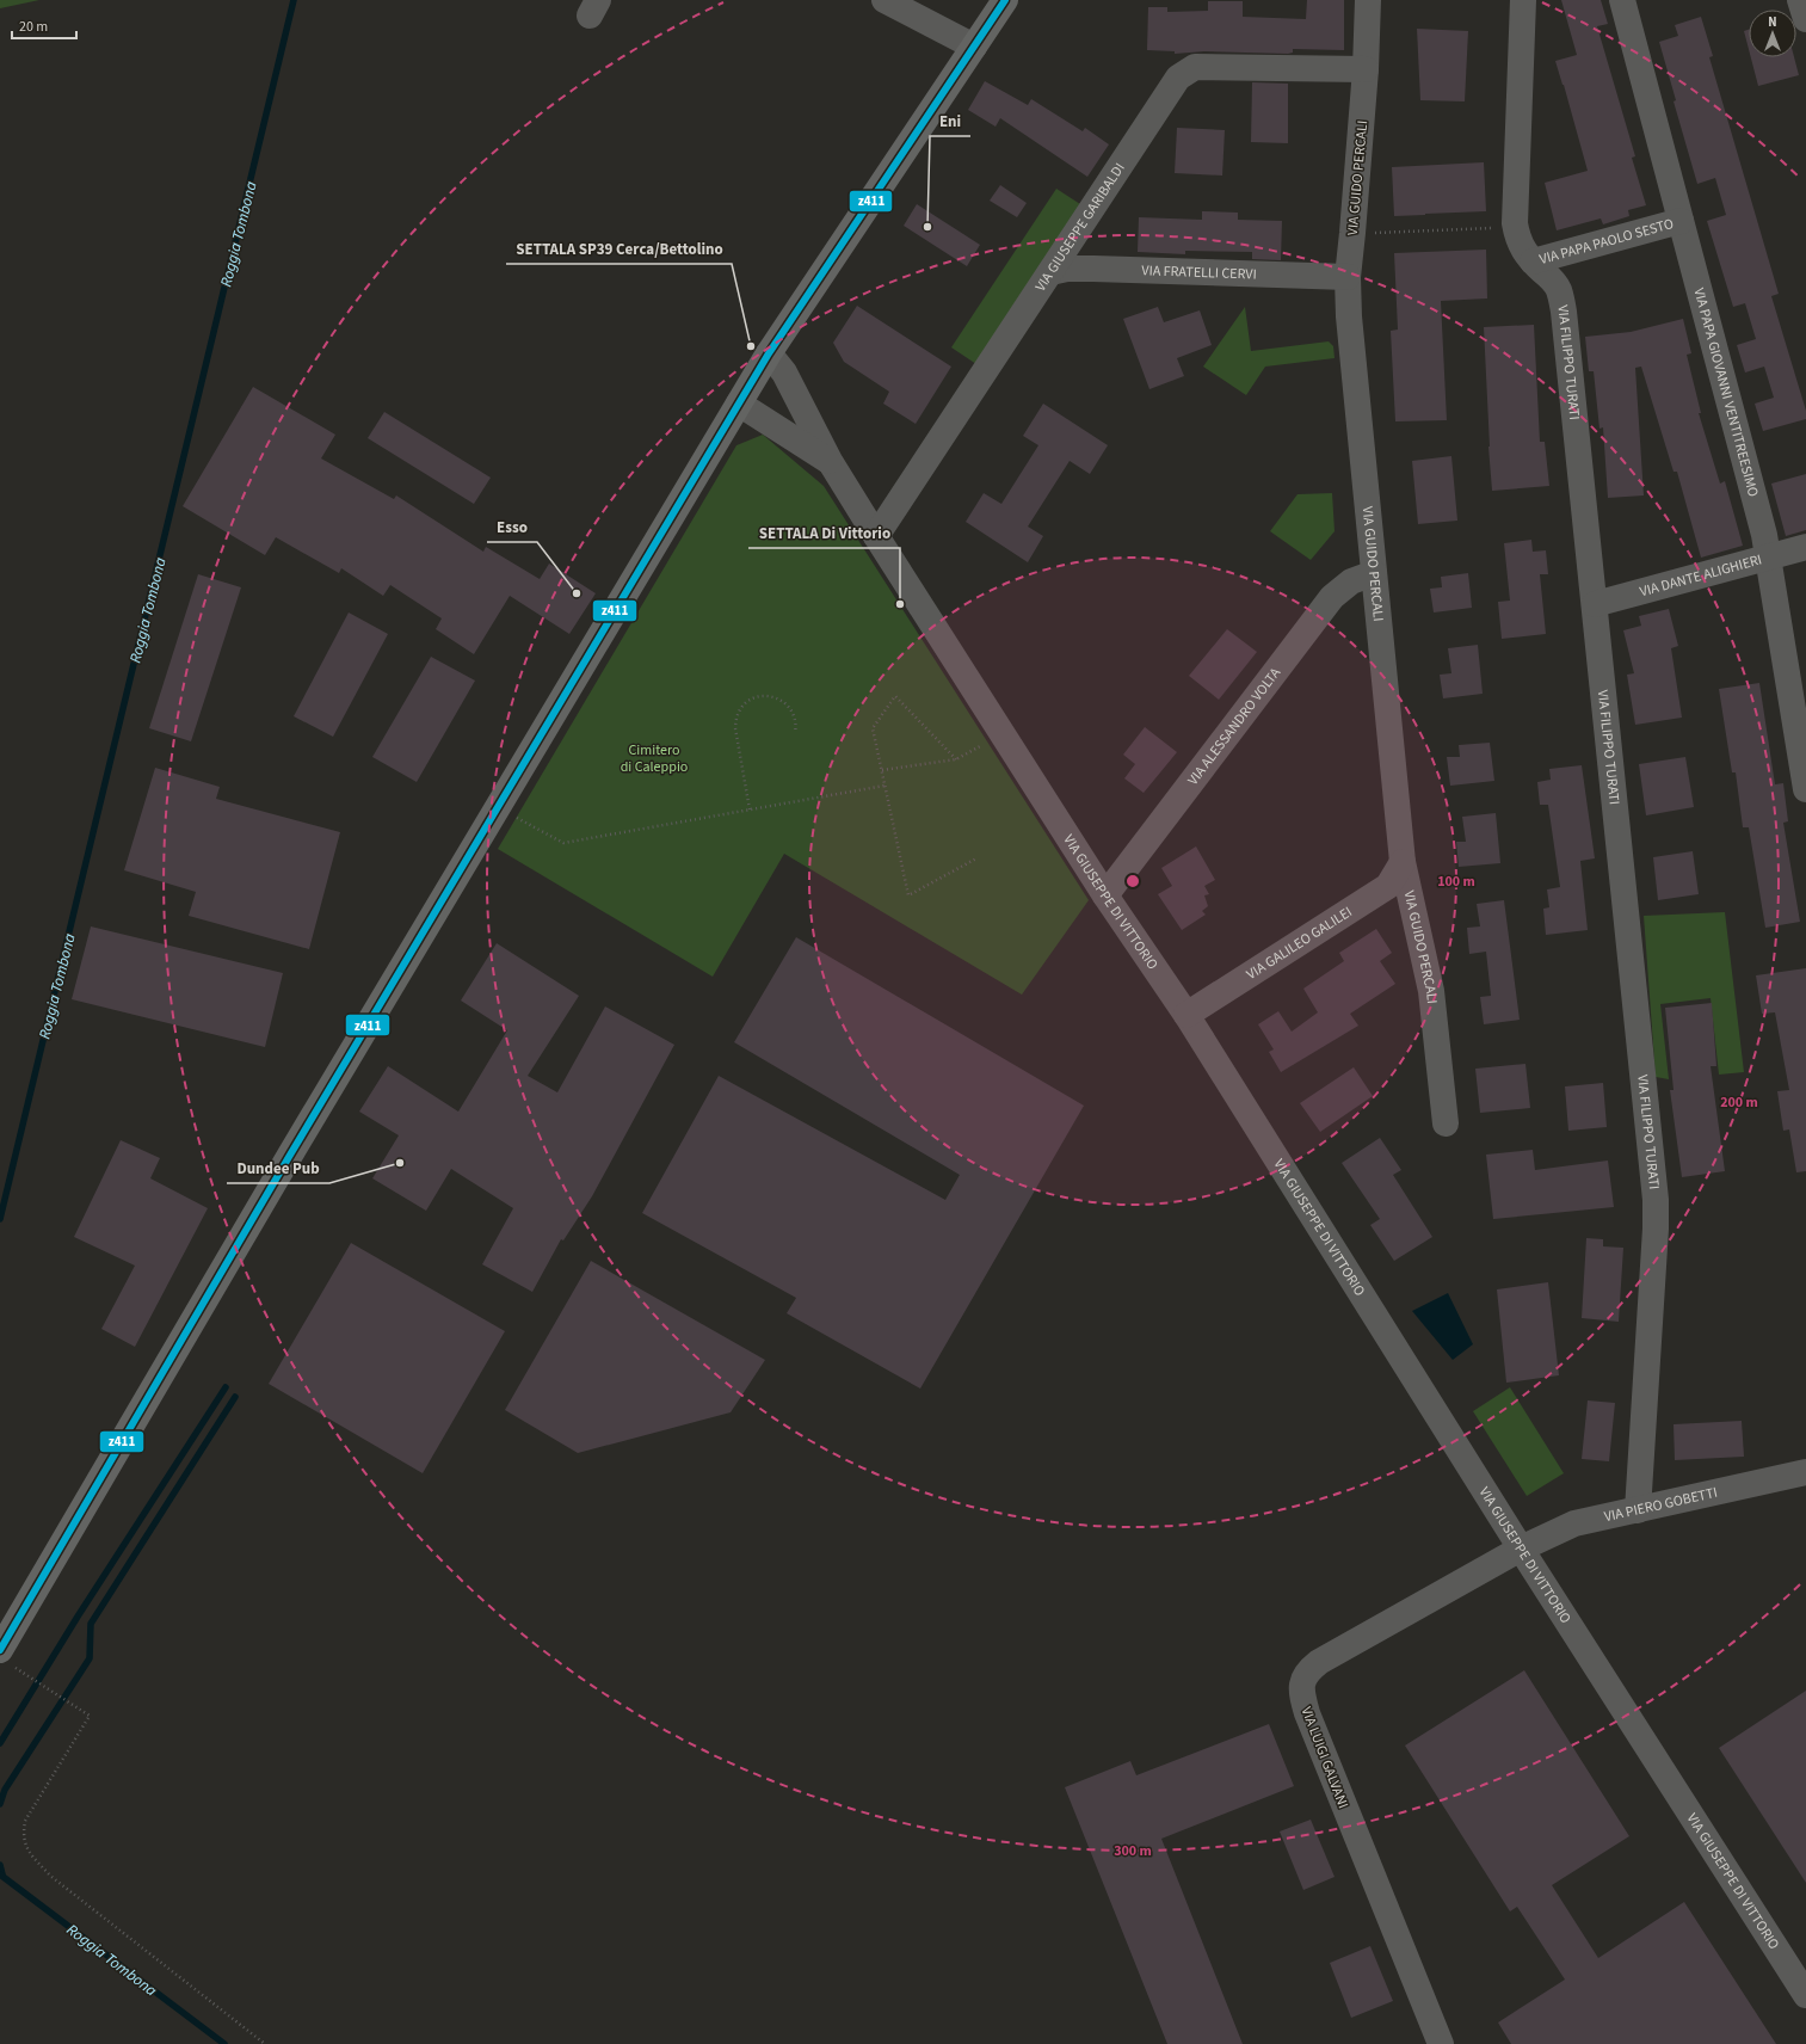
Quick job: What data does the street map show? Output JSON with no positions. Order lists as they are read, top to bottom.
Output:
{
  "streets": {
    "street": [
      "VIA GUIDO PERCALI",
      "VIA GIUSEPPE GARIBALDI",
      "VIA PAPA PAOLO SESTO",
      "VIA FRATELLI CERVI",
      "VIA FILIPPO TURATI",
      "VIA PAPA GIOVANNI VENTITREESIMO",
      "VIA DANTE ALIGHIERI",
      "VIA ALESSANDRO VOLTA",
      "VIA GIUSEPPE DI VITTORIO",
      "VIA GALILEO GALILEI",
      "VIA PIERO GOBETTI",
      "VIA LUIGI GALVANI"
    ]
  },
  "crossings": [
    ["VIA GUIDO PERCALI", "VIA GIUSEPPE GARIBALDI"],
    ["VIA GUIDO PERCALI", "VIA FRATELLI CERVI"],
    ["VIA GUIDO PERCALI", "VIA ALESSANDRO VOLTA"],
    ["VIA GUIDO PERCALI", "VIA GALILEO GALILEI"],
    ["VIA GIUSEPPE GARIBALDI", "VIA FRATELLI CERVI"],
    ["VIA GIUSEPPE GARIBALDI", "VIA GIUSEPPE DI VITTORIO"],
    ["VIA PAPA PAOLO SESTO", "VIA FILIPPO TURATI"],
    ["VIA PAPA PAOLO SESTO", "VIA PAPA GIOVANNI VENTITREESIMO"],
    ["VIA FILIPPO TURATI", "VIA DANTE ALIGHIERI"],
    ["VIA FILIPPO TURATI", "VIA PIERO GOBETTI"],
    ["VIA PAPA GIOVANNI VENTITREESIMO", "VIA DANTE ALIGHIERI"],
    ["VIA ALESSANDRO VOLTA", "VIA GIUSEPPE DI VITTORIO"],
    ["VIA GIUSEPPE DI VITTORIO", "VIA GALILEO GALILEI"],
    ["VIA GIUSEPPE DI VITTORIO", "VIA PIERO GOBETTI"],
    ["VIA GIUSEPPE DI VITTORIO", "VIA LUIGI GALVANI"],
    ["VIA PIERO GOBETTI", "VIA LUIGI GALVANI"]
  ],
  "water": ["Roggia Tombona"],
  "parks": ["Cimitero di Caleppio"],
  "places": [
    "Eni",
    "SETTALA SP39 Cerca/Bettolino",
    "Esso",
    "SETTALA Di Vittorio",
    "Dundee Pub"
  ],
  "lines": ["transit line z411"],
  "scale_bar": "20 m",
  "north": "top",
  "rings": ["100 m", "200 m", "300 m"]
}
